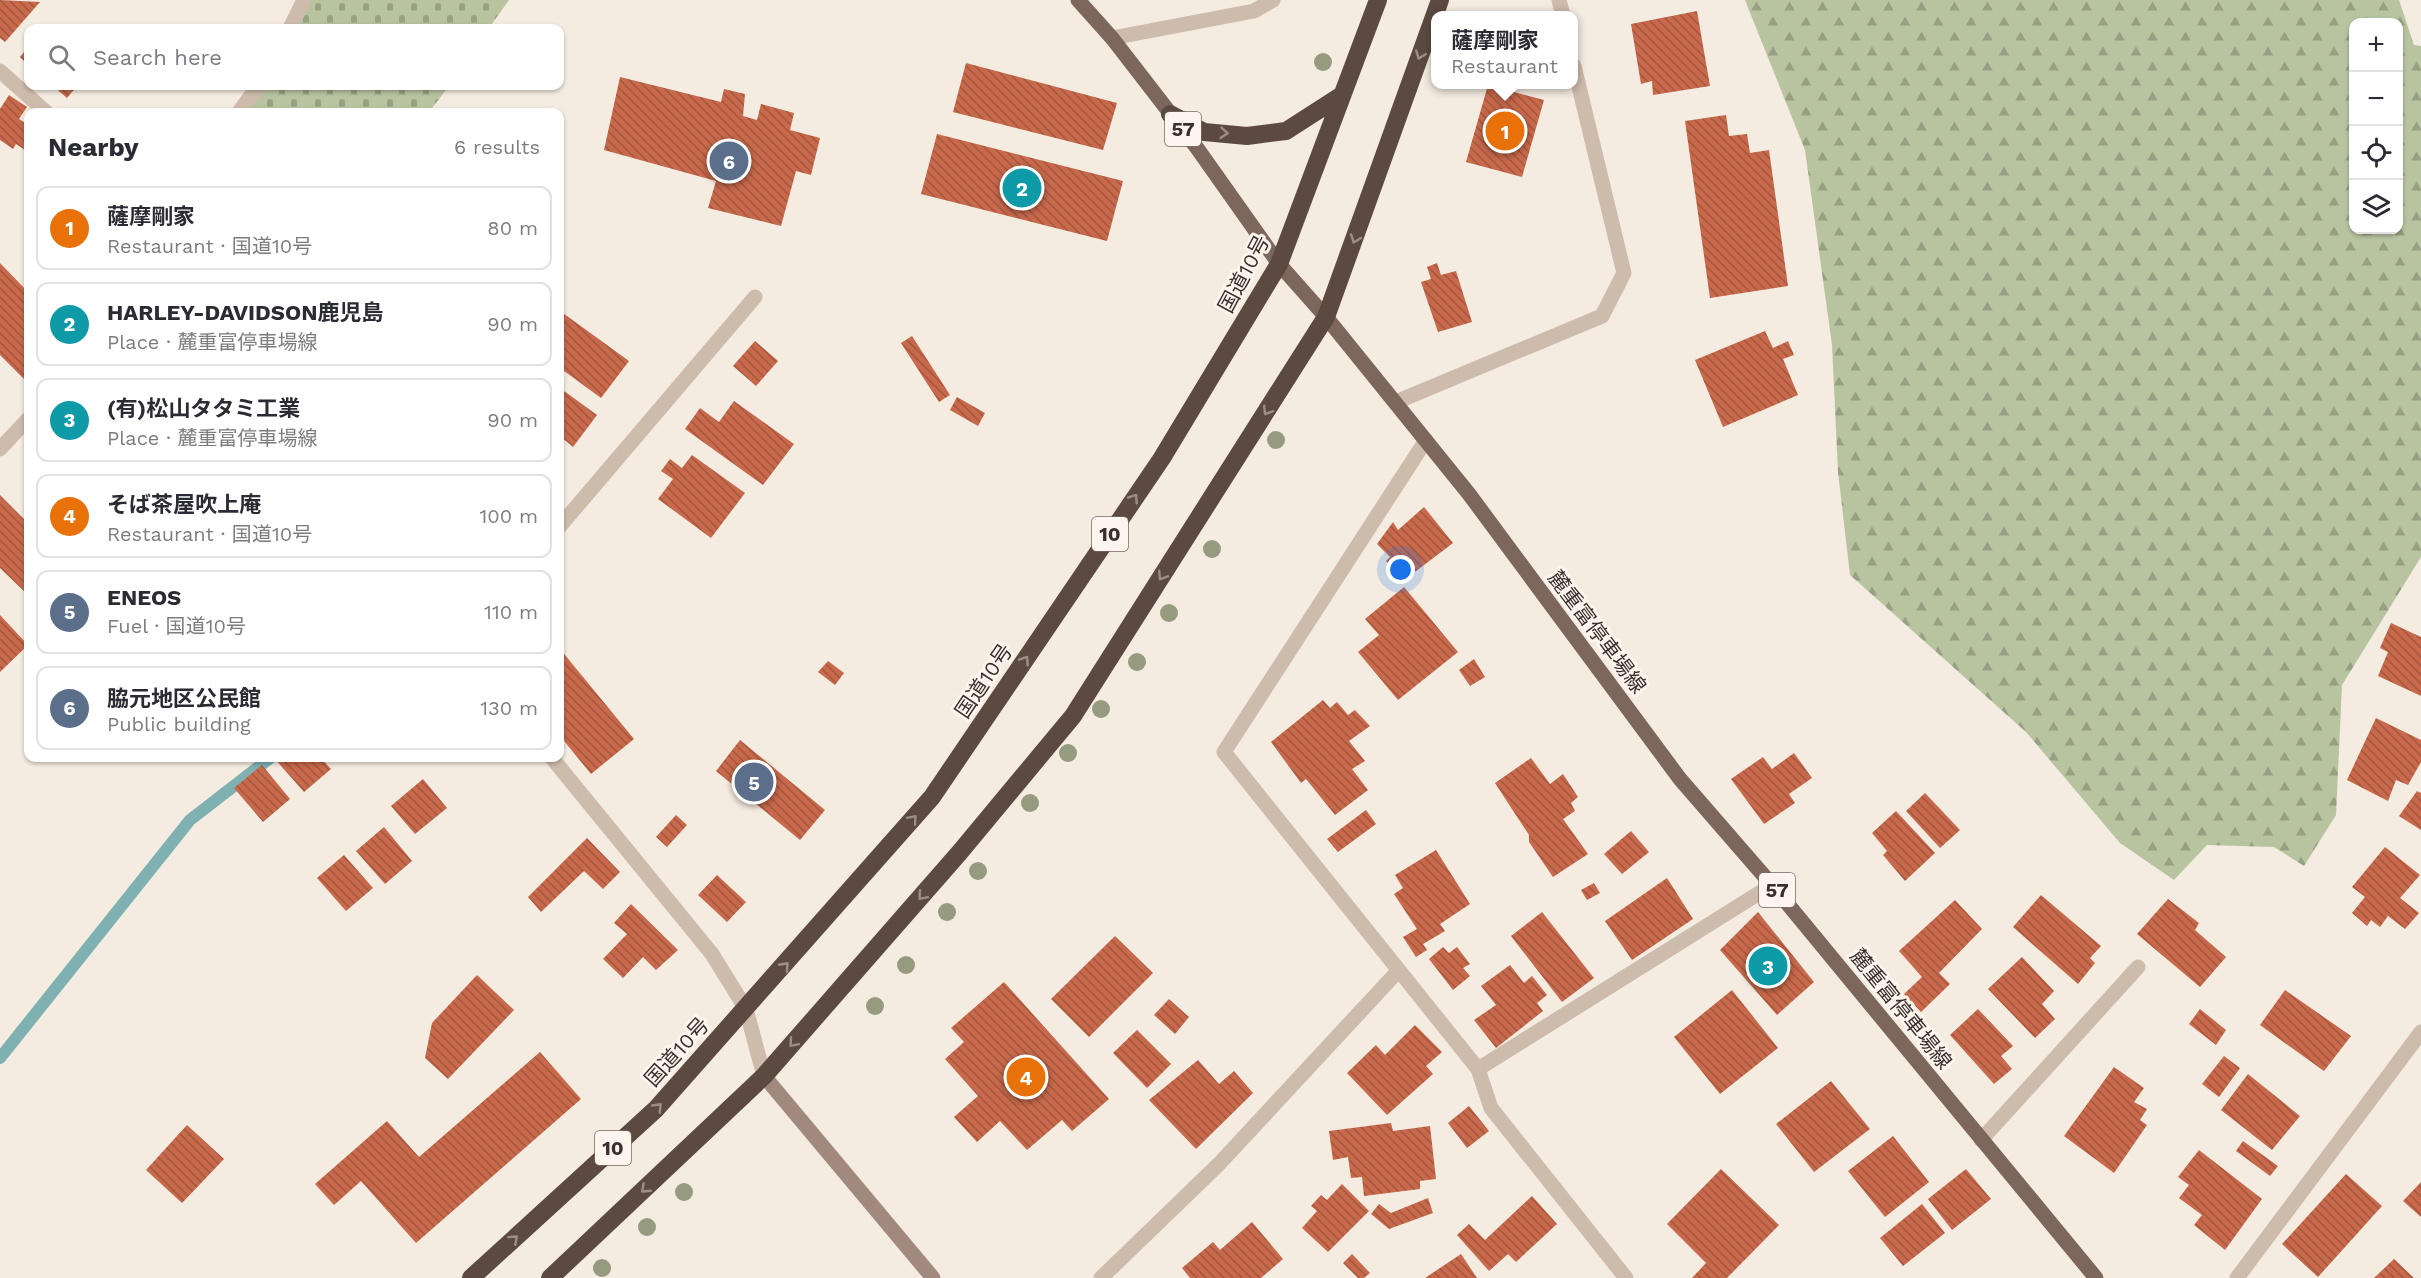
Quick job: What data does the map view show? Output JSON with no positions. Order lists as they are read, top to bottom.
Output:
{
  "streets": {
    "highway": ["国道10号", "10"],
    "main road": ["57", "麓重富停車場線"]
  },
  "crossings": [
    ["国道10号", "麓重富停車場線"],
    ["10", "麓重富停車場線"]
  ],
  "page": {
    "popup": ["薩摩剛家", "Restaurant"],
    "map_buttons": ["+", "−"],
    "search": "Search here",
    "heading": ["Nearby", "6 results"],
    "pins": [
      "1",
      "6",
      "2",
      "5",
      "3",
      "4"
    ],
    "list": [
      {
        "mark": "1",
        "name": "薩摩剛家",
        "note": "Restaurant · 国道10号",
        "value": "80 m"
      },
      {
        "mark": "2",
        "name": "HARLEY-DAVIDSON鹿児島",
        "note": "Place · 麓重富停車場線",
        "value": "90 m"
      },
      {
        "mark": "3",
        "name": "(有)松山タタミ工業",
        "note": "Place · 麓重富停車場線",
        "value": "90 m"
      },
      {
        "mark": "4",
        "name": "そば茶屋吹上庵",
        "note": "Restaurant · 国道10号",
        "value": "100 m"
      },
      {
        "mark": "5",
        "name": "ENEOS",
        "note": "Fuel · 国道10号",
        "value": "110 m"
      },
      {
        "mark": "6",
        "name": "脇元地区公民館",
        "note": "Public building",
        "value": "130 m"
      }
    ]
  }
}
